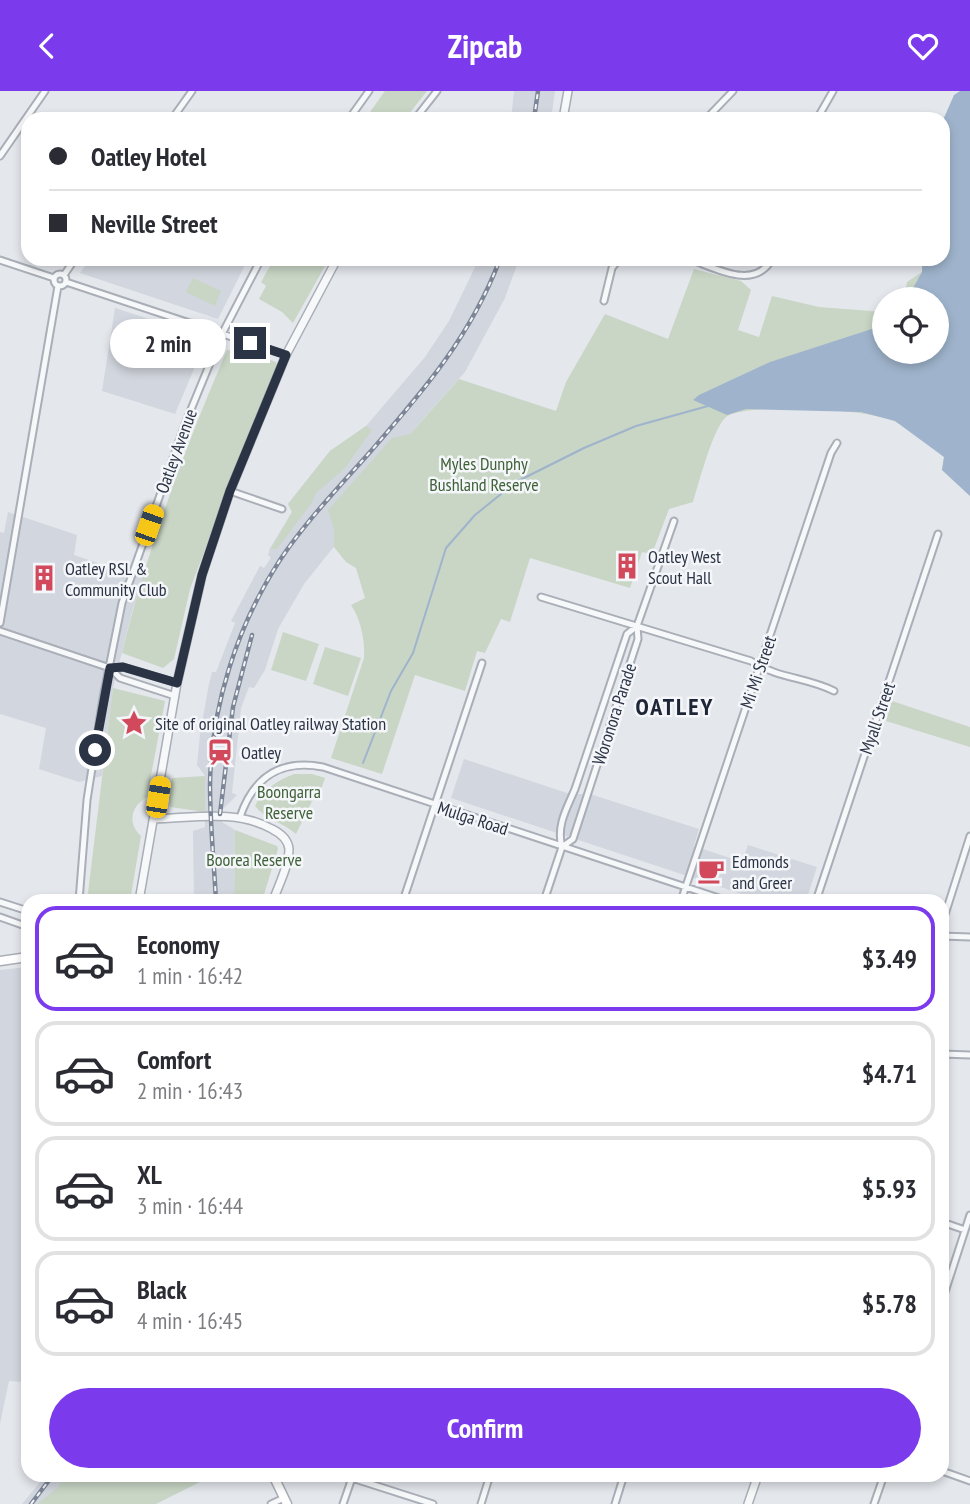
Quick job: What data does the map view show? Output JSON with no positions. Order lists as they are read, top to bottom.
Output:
{
  "streets": {
    "street": [
      "Oatley Avenue",
      "Mi Mi Street",
      "Woronora Parade",
      "Myall Street",
      "Mulga Road"
    ]
  },
  "crossings": [
    ["Mi Mi Street", "Mulga Road"],
    ["Woronora Parade", "Mulga Road"]
  ],
  "districts": ["OATLEY"],
  "parks": ["Myles Dunphy Bushland Reserve", "Boongarra Reserve", "Boorea Reserve"],
  "places": {
    "building": ["Oatley West Scout Hall", "Oatley RSL & Community Club"],
    "place": ["Site of original Oatley railway Station"],
    "station": ["Oatley"],
    "cafe": ["Edmonds and Greer"]
  },
  "page": {
    "header": "Zipcab",
    "banner": ["Oatley Hotel", "Neville Street"],
    "bubble": "2 min",
    "list": [
      {
        "name": "Economy",
        "note": "1 min · 16:42",
        "value": "$3.49"
      },
      {
        "name": "Comfort",
        "note": "2 min · 16:43",
        "value": "$4.71"
      },
      {
        "name": "XL",
        "note": "3 min · 16:44",
        "value": "$5.93"
      },
      {
        "name": "Black",
        "note": "4 min · 16:45",
        "value": "$5.78"
      }
    ],
    "buttons": "Confirm"
  }
}
